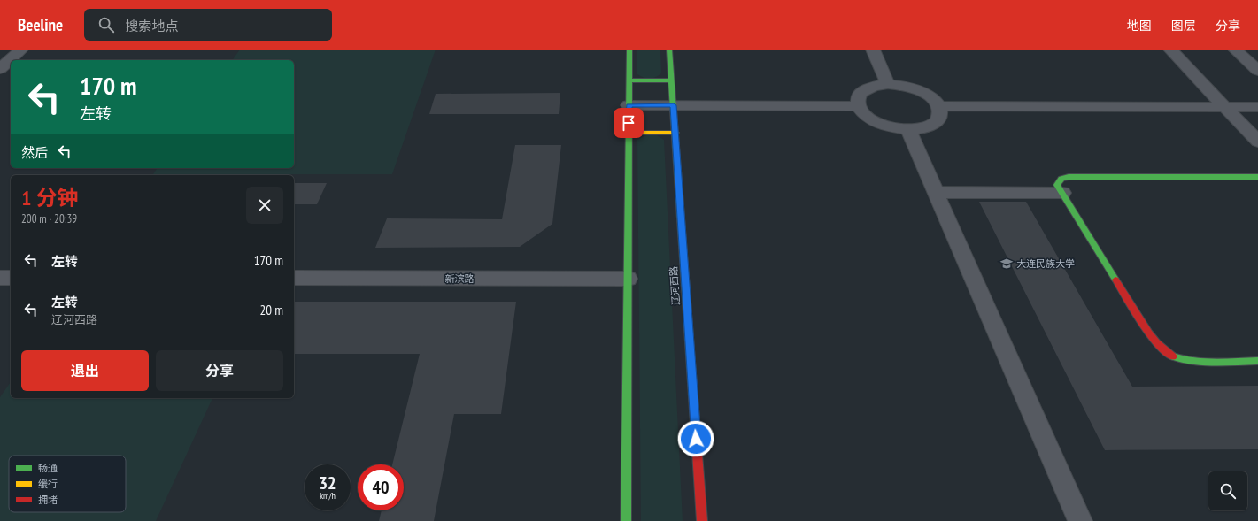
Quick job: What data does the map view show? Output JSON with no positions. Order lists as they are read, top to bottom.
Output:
{
  "streets": {
    "street": ["新滨路", "辽河西路"]
  },
  "places": {
    "school or university": ["大连民族大学"]
  },
  "legend": ["畅通", "缓行", "拥堵"],
  "page": {
    "header": "Beeline",
    "search": "搜索地点",
    "nav": ["地图", "图层", "分享"],
    "turn": ["170 m", "左转"],
    "then": "然后",
    "heading": ["1 分钟", "200 m · 20:39"],
    "list": [
      {
        "name": "左转",
        "value": "170 m"
      },
      {
        "name": "左转",
        "note": "辽河西路",
        "value": "20 m"
      }
    ],
    "buttons": ["退出", "分享"],
    "speed": "32 km/h",
    "limit": "40"
  }
}
